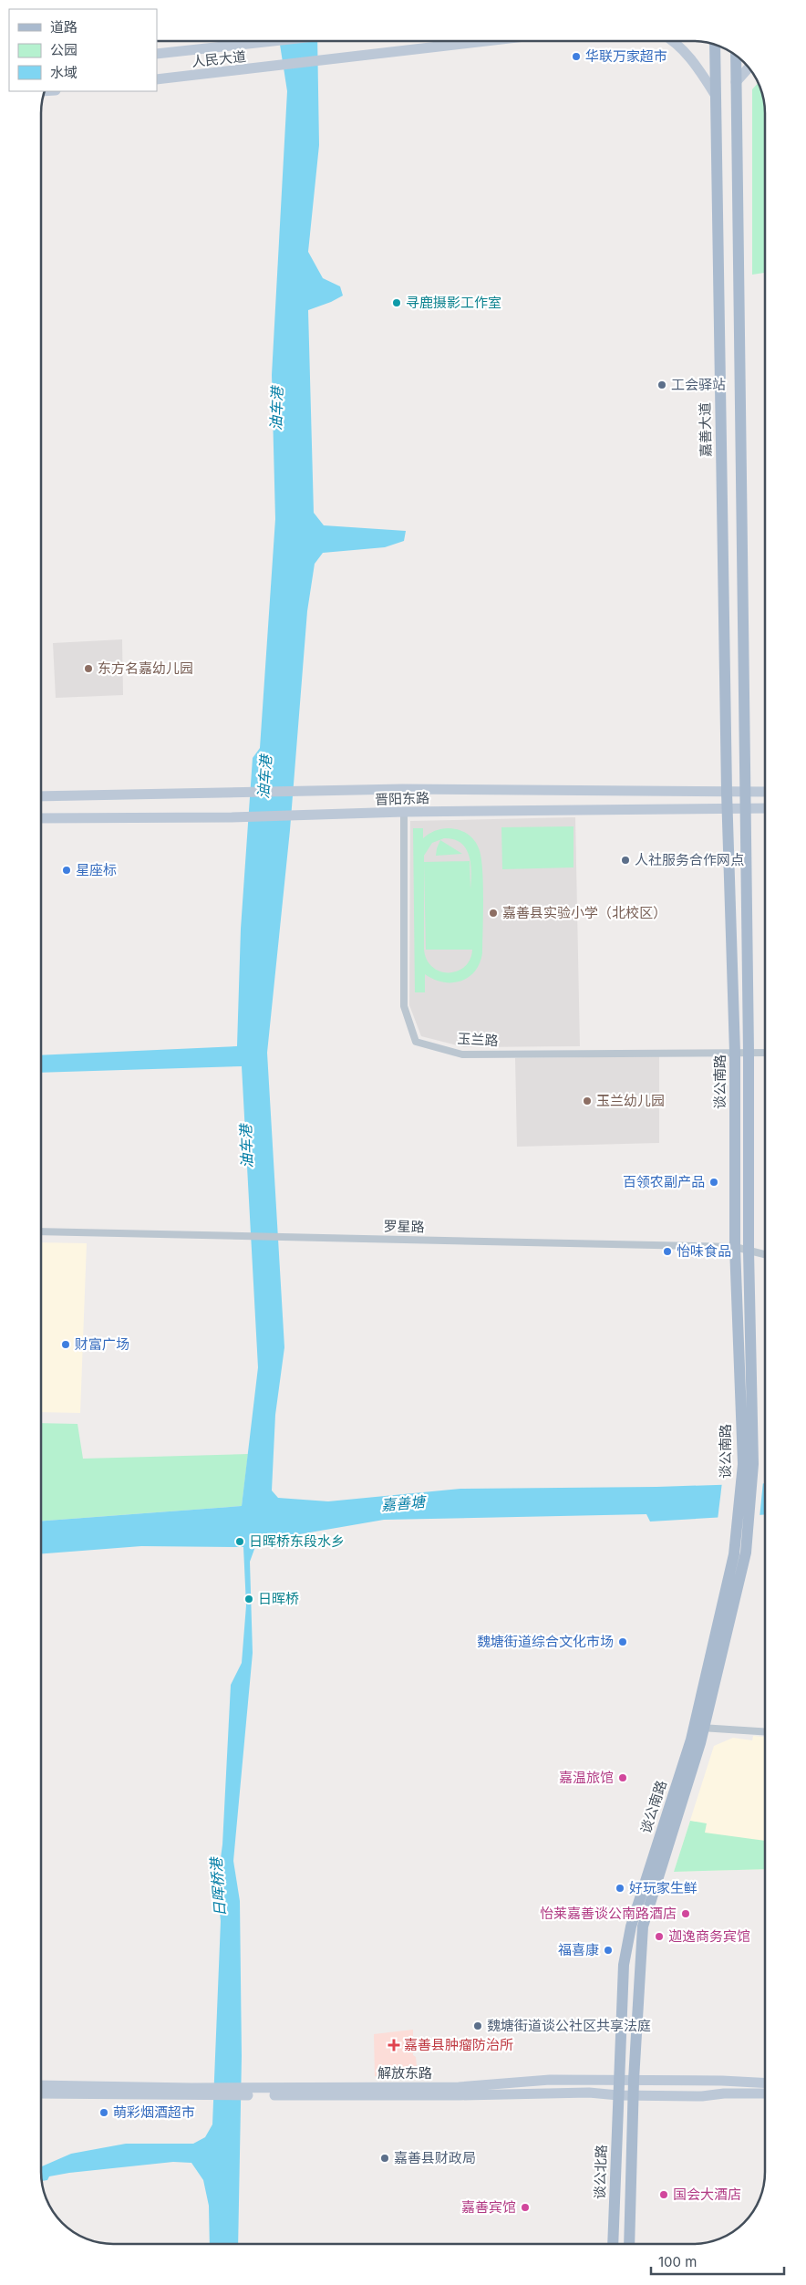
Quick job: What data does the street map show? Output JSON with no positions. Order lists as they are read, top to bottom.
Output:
{
  "streets": {
    "main road": [
      "人民大道",
      "嘉善大道",
      "晋阳东路",
      "谈公南路",
      "解放东路",
      "谈公北路"
    ],
    "street": ["玉兰路", "罗星路"]
  },
  "crossings": [
    ["嘉善大道", "晋阳东路"],
    ["嘉善大道", "谈公南路"],
    ["晋阳东路", "玉兰路"],
    ["晋阳东路", "谈公南路"],
    ["玉兰路", "谈公南路"],
    ["谈公南路", "罗星路"],
    ["谈公南路", "解放东路"],
    ["谈公南路", "谈公北路"],
    ["解放东路", "谈公北路"]
  ],
  "water": ["油车港", "嘉善塘", "日晖桥港"],
  "places": {
    "other": [
      "华联万家超市",
      "寻鹿摄影工作室",
      "工会驿站",
      "东方名嘉幼儿园",
      "人社服务合作网点",
      "星座标",
      "嘉善县实验小学（北校区）",
      "玉兰幼儿园",
      "百领农副产品",
      "怡味食品",
      "财富广场",
      "日晖桥东段水乡",
      "日晖桥",
      "魏塘街道综合文化市场",
      "嘉温旅馆",
      "好玩家生鲜",
      "怡莱嘉善谈公南路酒店",
      "迦逸商务宾馆",
      "福喜康",
      "魏塘街道谈公社区共享法庭",
      "萌彩烟酒超市",
      "嘉善县财政局",
      "国会大酒店",
      "嘉善宾馆"
    ],
    "health": ["嘉善县肿瘤防治所"]
  },
  "legend": ["道路", "公园", "水域"],
  "scale_bar": "100 m"
}
